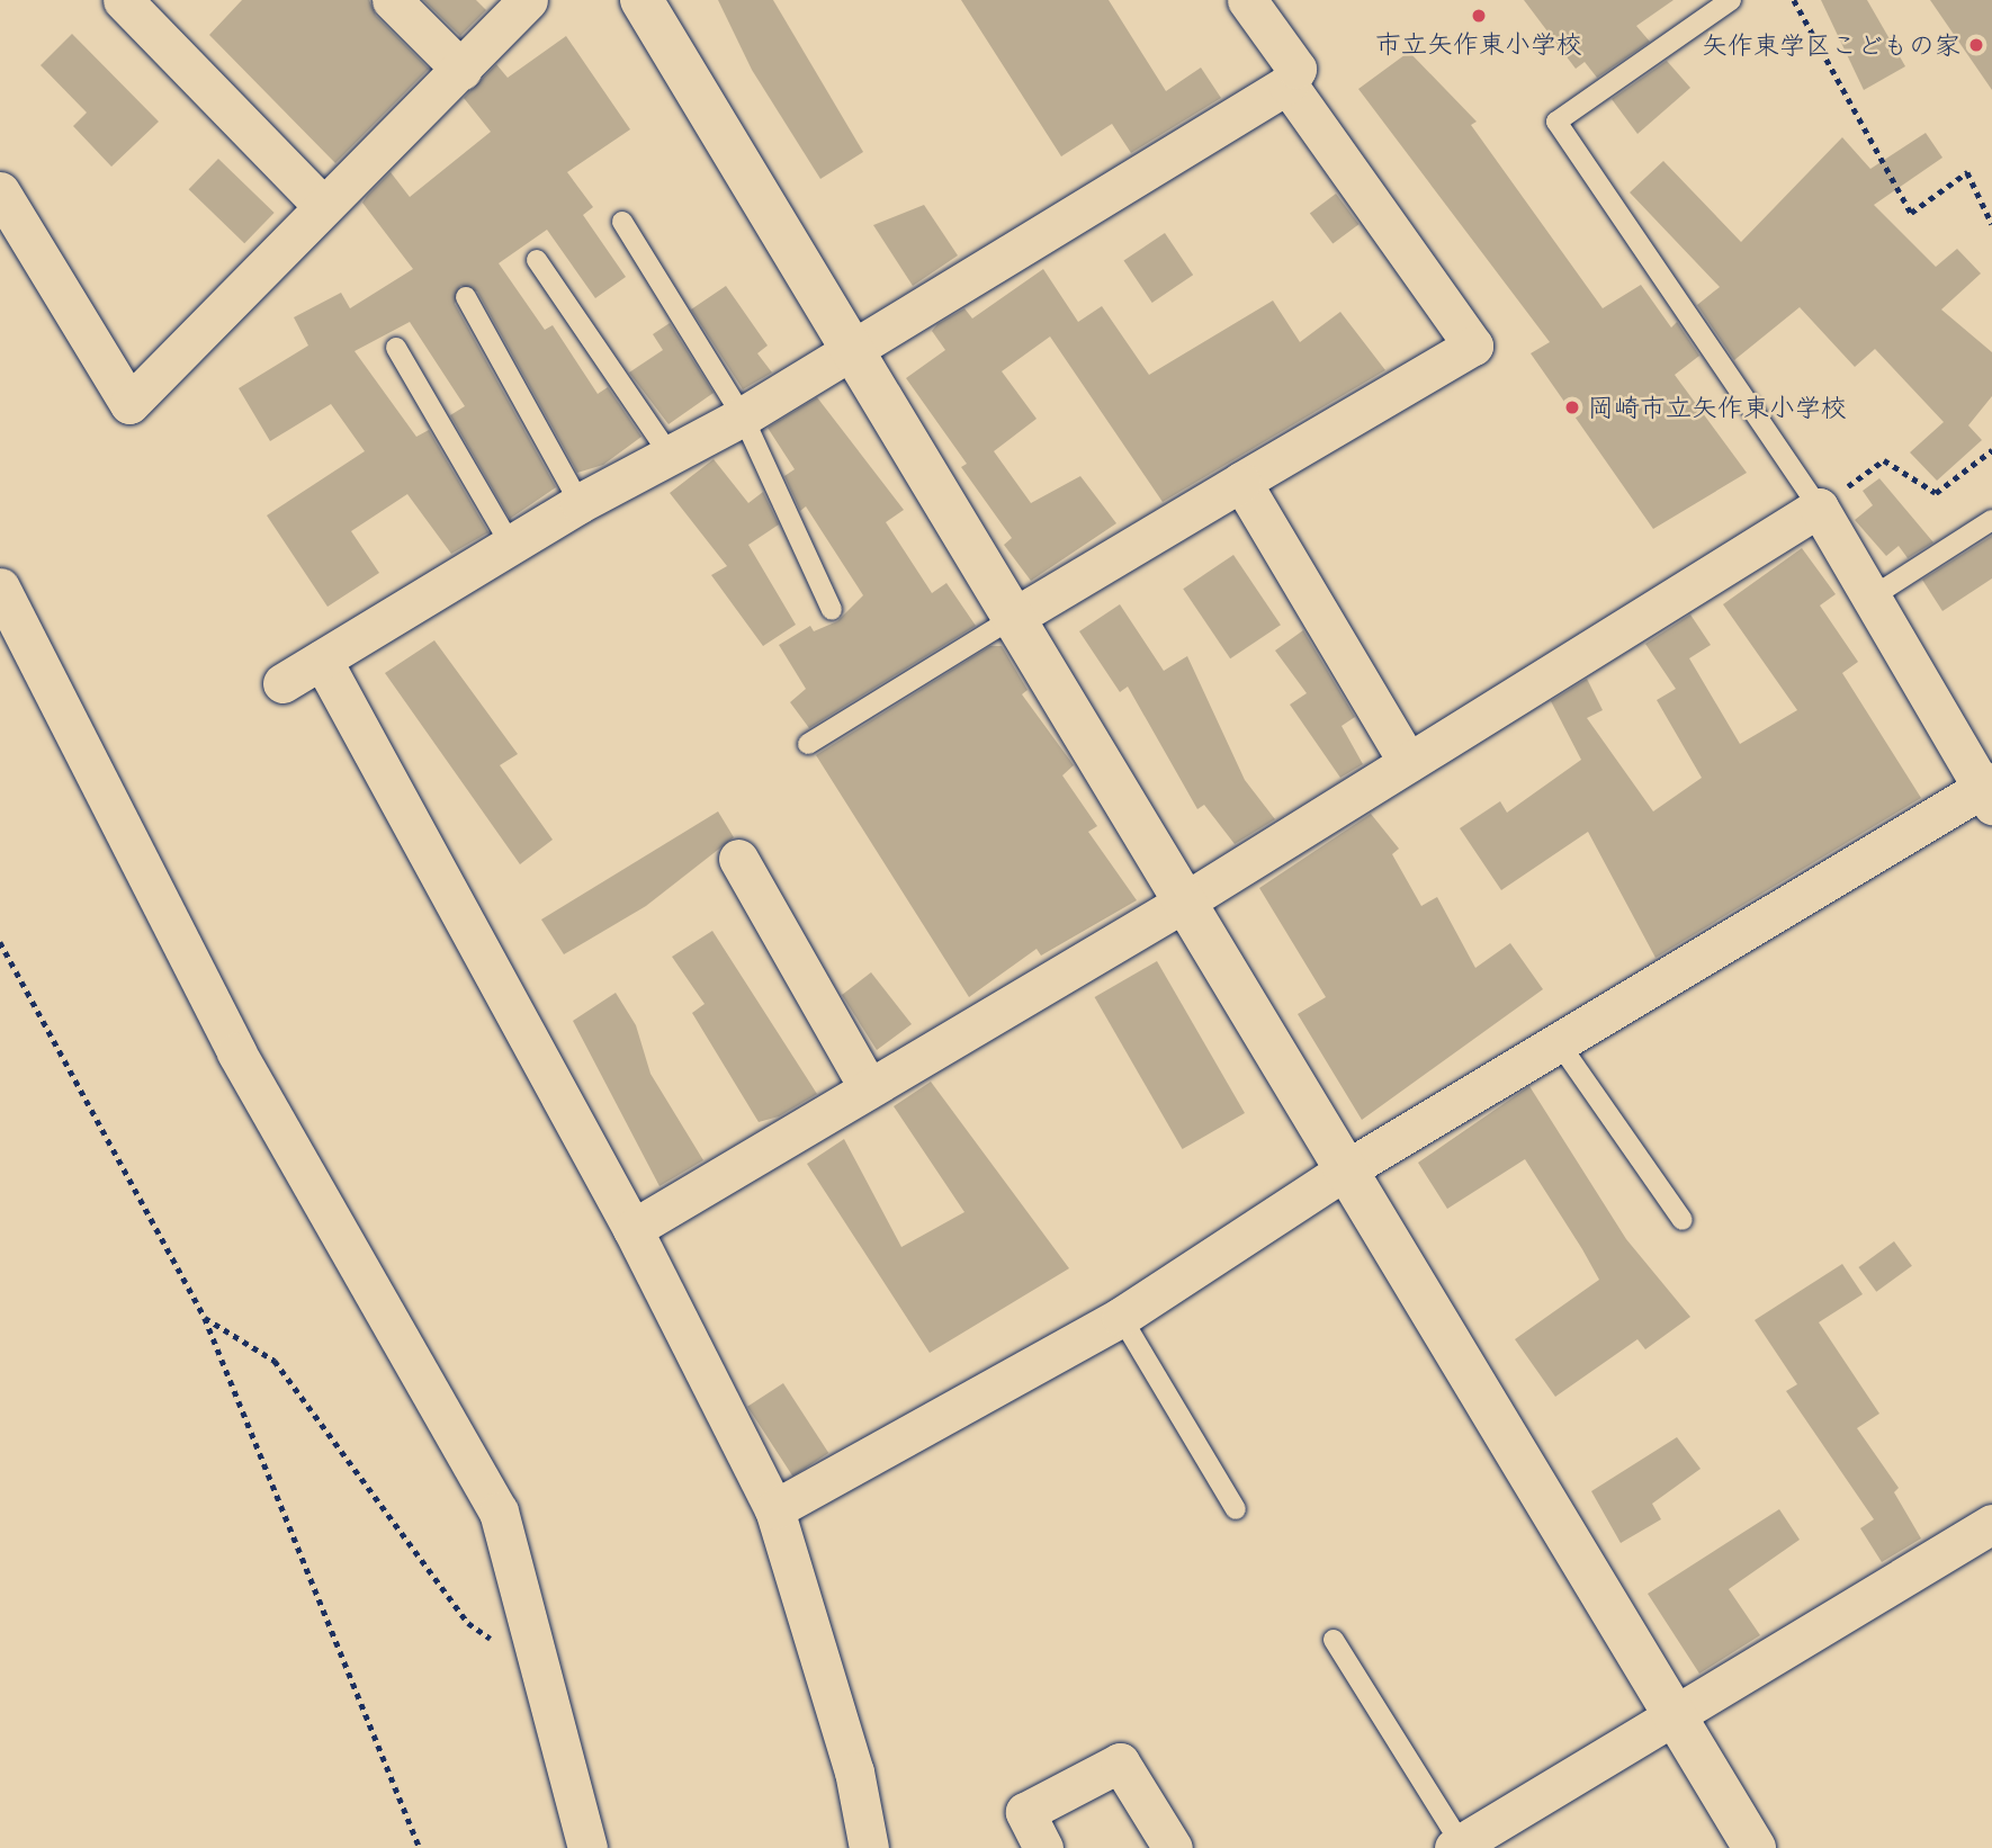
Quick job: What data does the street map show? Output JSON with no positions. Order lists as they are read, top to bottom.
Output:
{
  "places": ["市立矢作東小学校", "矢作東学区こどもの家", "岡崎市立矢作東小学校"]
}
